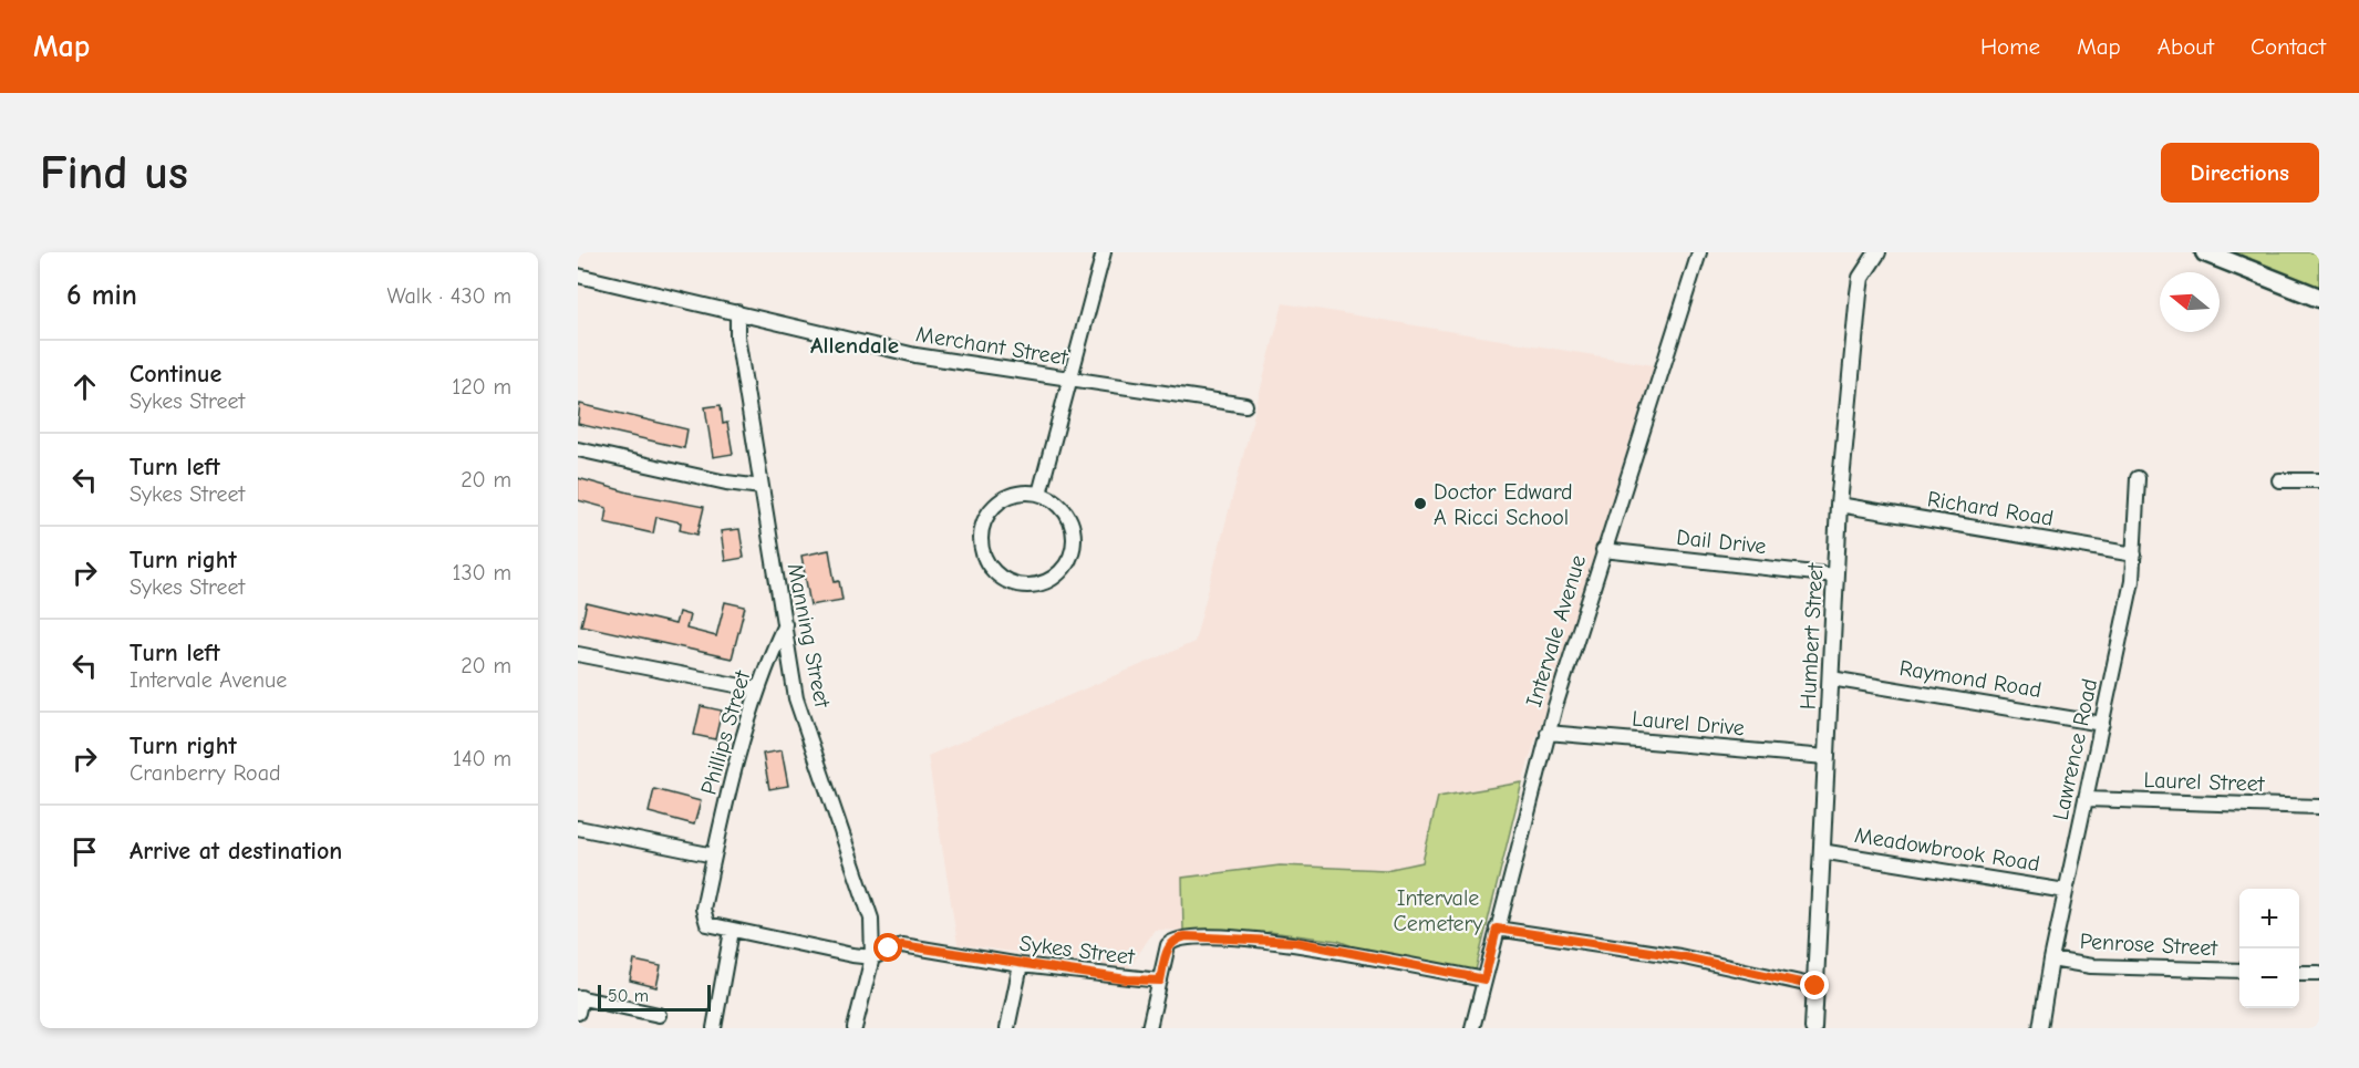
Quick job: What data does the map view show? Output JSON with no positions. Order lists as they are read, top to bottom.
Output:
{
  "streets": {
    "street": [
      "Merchant Street",
      "Richard Road",
      "Dail Drive",
      "Intervale Avenue",
      "Manning Street",
      "Humbert Street",
      "Raymond Road",
      "Laurel Drive",
      "Phillips Street",
      "Lawrence Road",
      "Laurel Street",
      "Meadowbrook Road",
      "Penrose Street",
      "Sykes Street"
    ]
  },
  "crossings": [
    ["Merchant Street", "Manning Street"],
    ["Richard Road", "Humbert Street"],
    ["Richard Road", "Lawrence Road"],
    ["Dail Drive", "Intervale Avenue"],
    ["Dail Drive", "Humbert Street"],
    ["Intervale Avenue", "Laurel Drive"],
    ["Intervale Avenue", "Sykes Street"],
    ["Manning Street", "Phillips Street"],
    ["Manning Street", "Sykes Street"],
    ["Humbert Street", "Raymond Road"],
    ["Humbert Street", "Laurel Drive"],
    ["Humbert Street", "Meadowbrook Road"],
    ["Raymond Road", "Lawrence Road"],
    ["Lawrence Road", "Laurel Street"],
    ["Lawrence Road", "Meadowbrook Road"],
    ["Lawrence Road", "Penrose Street"]
  ],
  "districts": ["Allendale"],
  "parks": ["Intervale Cemetery"],
  "places": ["Doctor Edward A Ricci School"],
  "scale_bar": "50 m",
  "north": "left",
  "page": {
    "header": "Map",
    "nav": [
      "Home",
      "Map",
      "About",
      "Contact"
    ],
    "buttons": "Directions",
    "title": "Find us",
    "heading": ["6 min", "Walk · 430 m"],
    "list": [
      ["Continue", "Sykes Street", "120 m"],
      ["Turn left", "Sykes Street", "20 m"],
      ["Turn right", "Sykes Street", "130 m"],
      ["Turn left", "Intervale Avenue", "20 m"],
      ["Turn right", "Cranberry Road", "140 m"],
      "Arrive at destination"
    ],
    "map_buttons": ["+", "−"],
    "scale": "50 m"
  }
}
